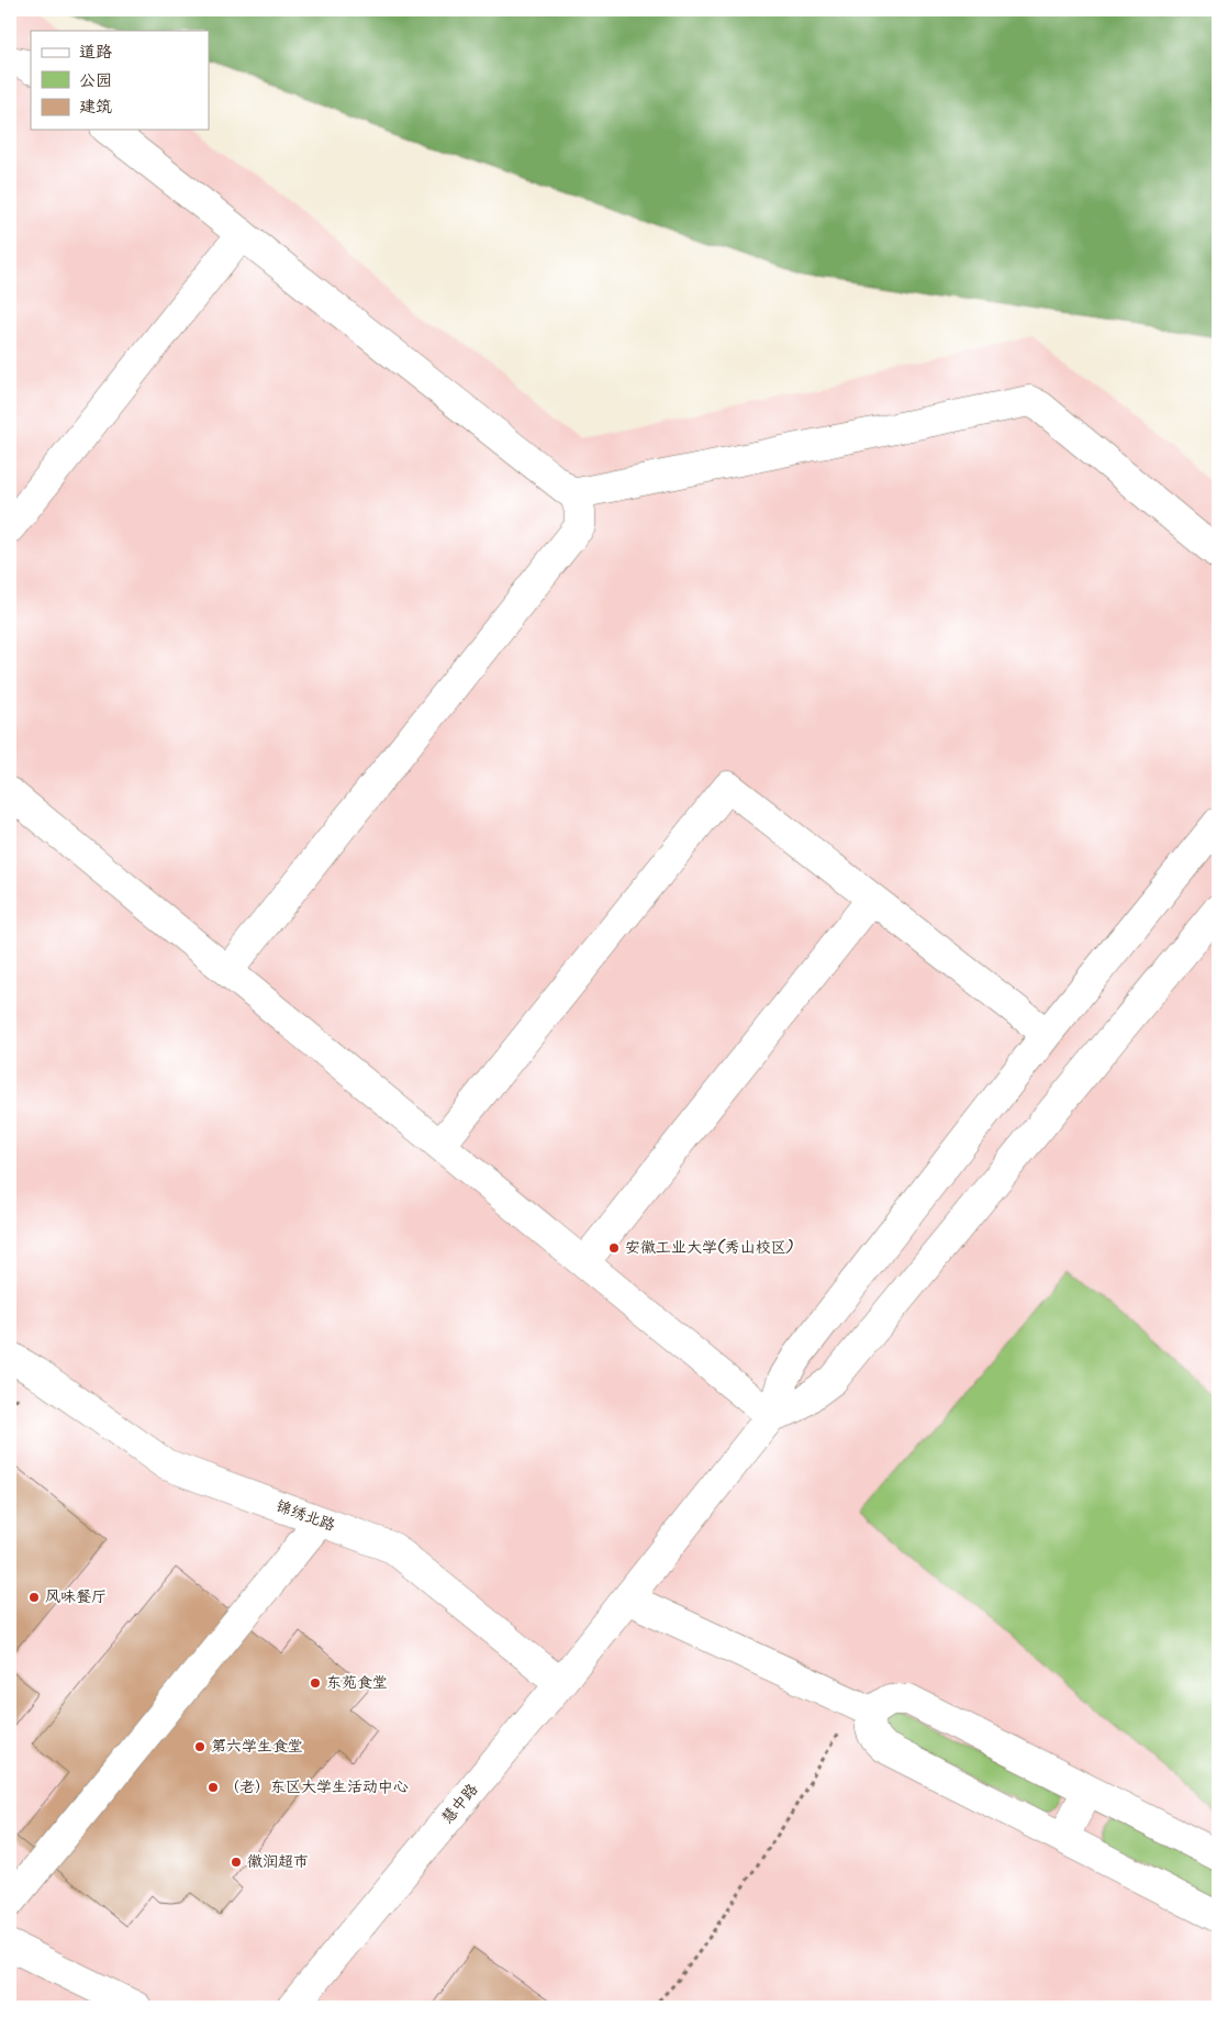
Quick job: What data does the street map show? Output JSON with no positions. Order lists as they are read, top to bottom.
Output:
{
  "streets": {
    "street": ["锦绣北路", "慧中路"]
  },
  "crossings": [
    ["锦绣北路", "慧中路"]
  ],
  "places": [
    "安徽工业大学(秀山校区)",
    "风味餐厅",
    "东苑食堂",
    "第六学生食堂",
    "（老）东区大学生活动中心",
    "徽润超市"
  ],
  "legend": ["道路", "公园", "建筑"]
}
